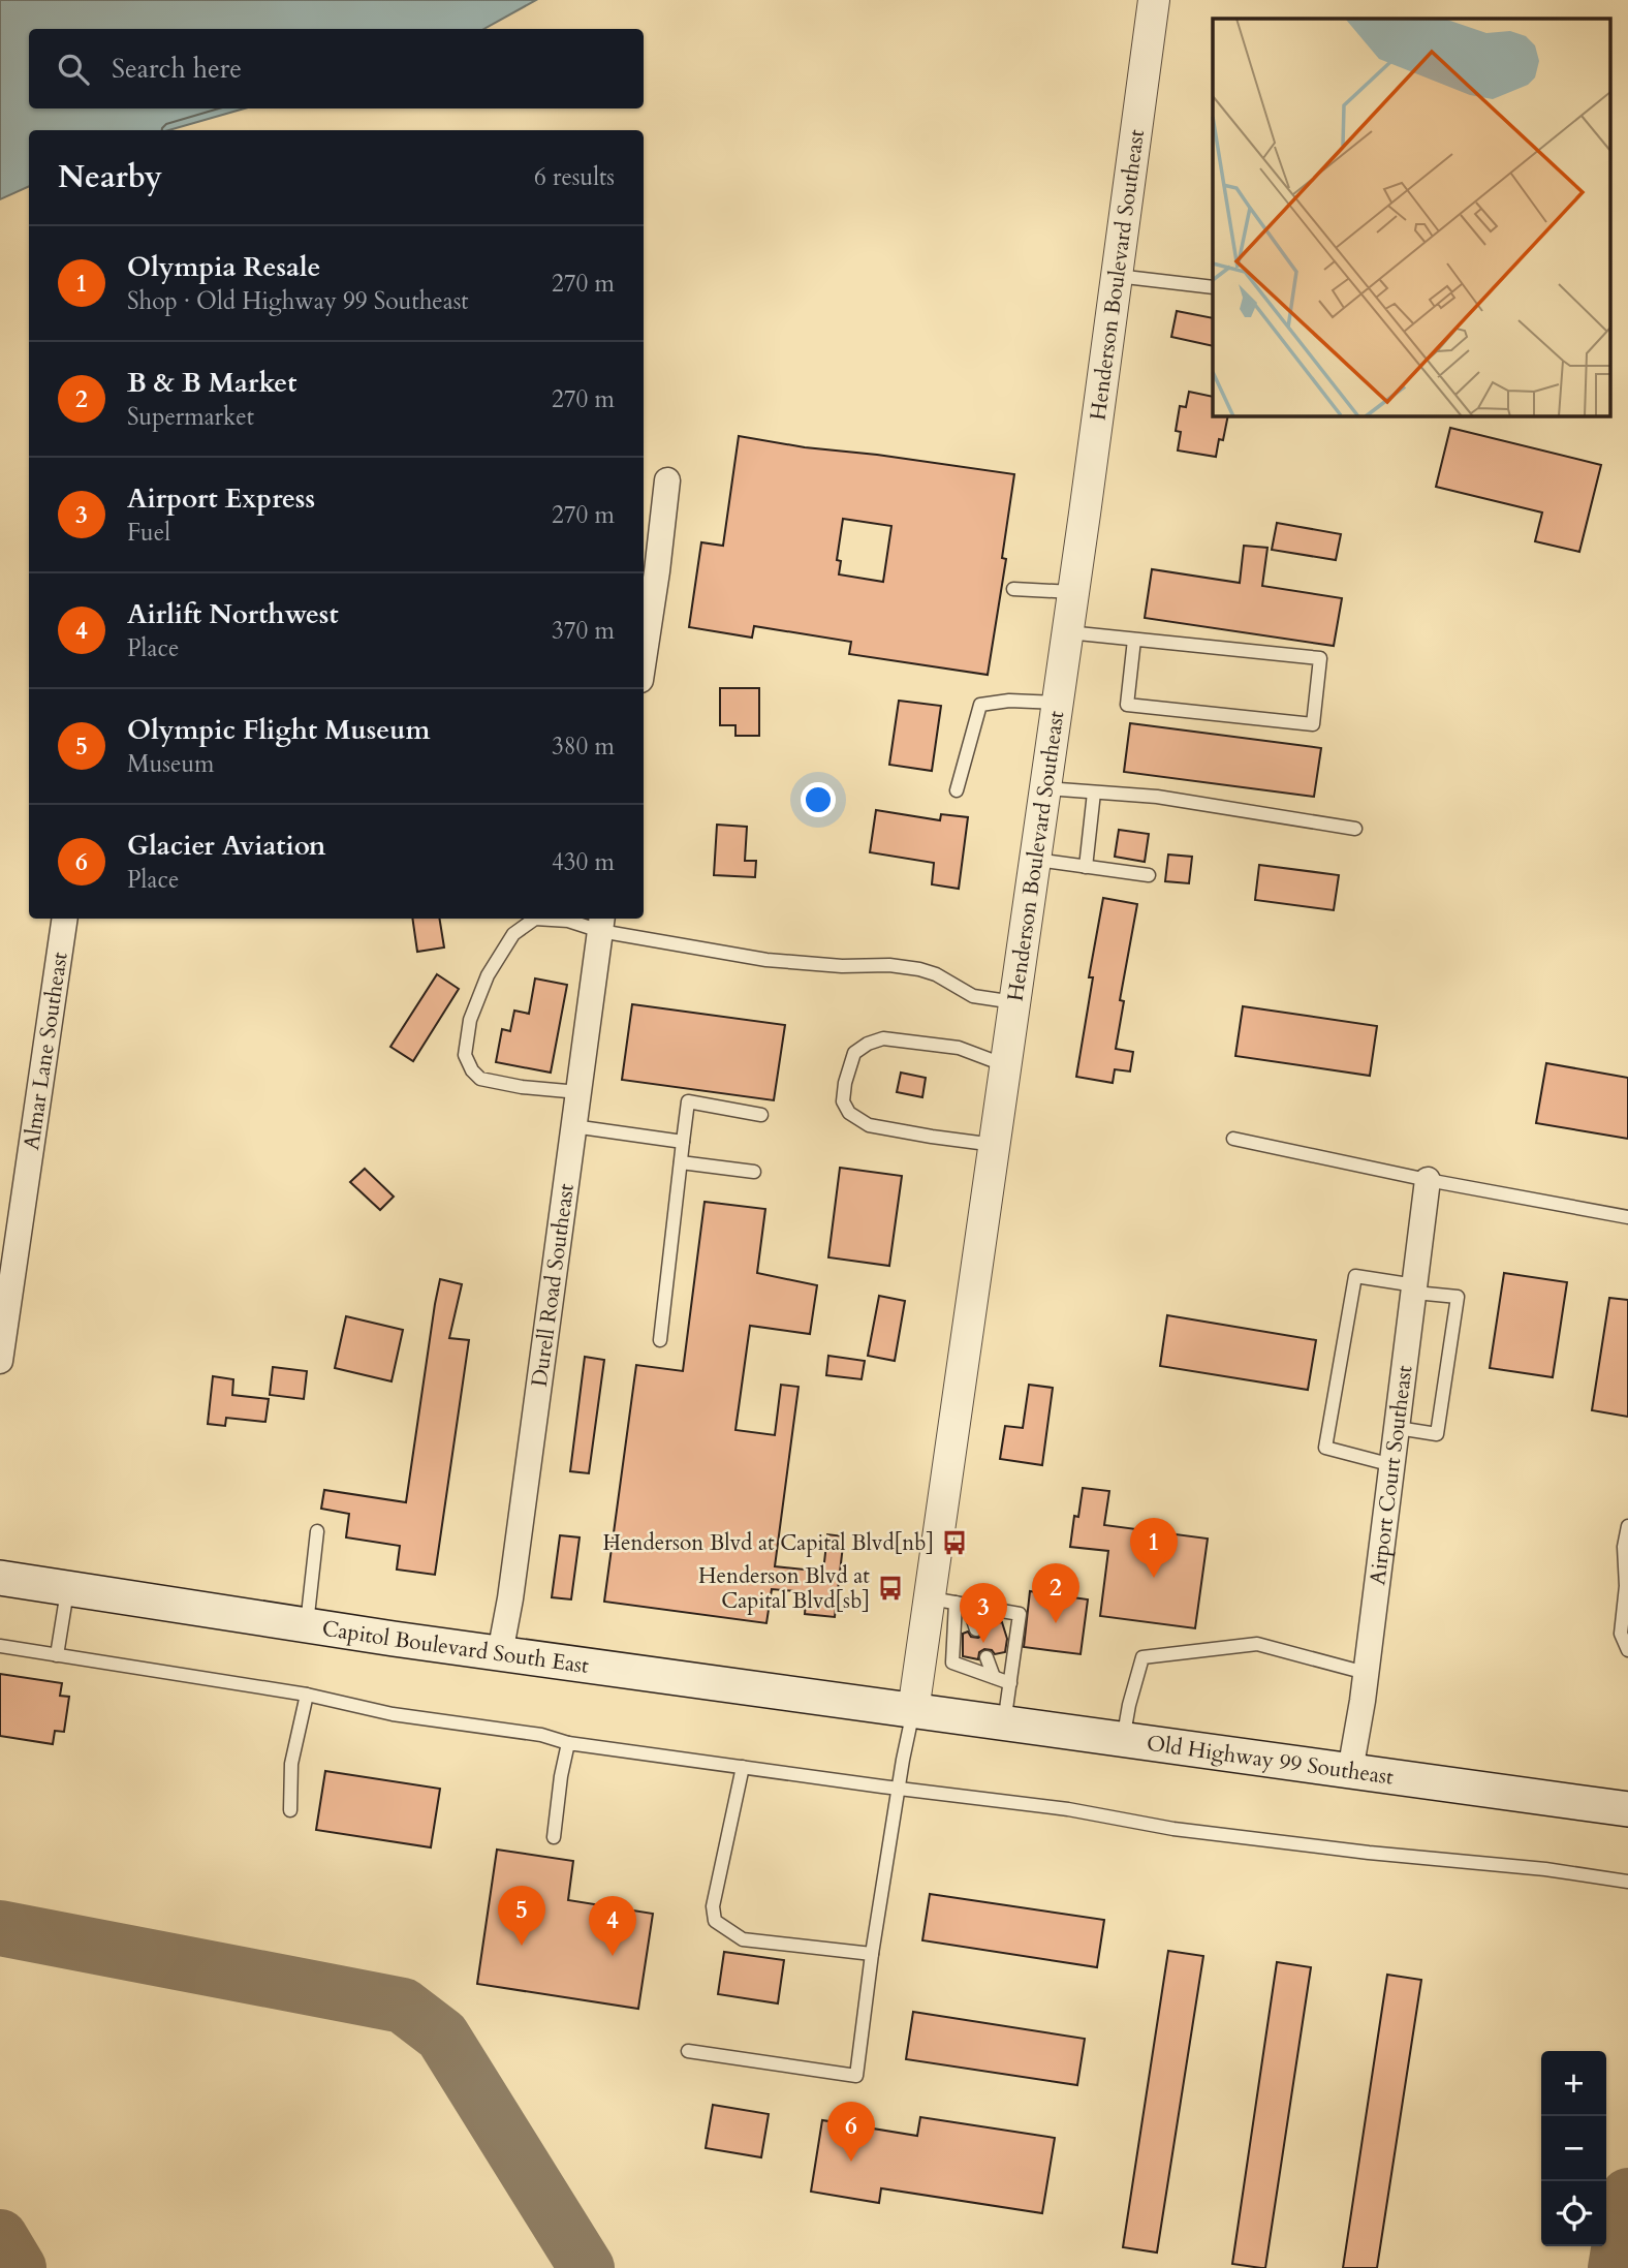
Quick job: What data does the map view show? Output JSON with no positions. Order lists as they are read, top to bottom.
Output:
{
  "streets": {
    "main road": ["Capitol Boulevard South East", "Old Highway 99 Southeast"],
    "street": [
      "Henderson Boulevard Southeast",
      "Almar Lane Southeast",
      "Durell Road Southeast",
      "Airport Court Southeast"
    ]
  },
  "crossings": [
    ["Henderson Boulevard Southeast", "Capitol Boulevard South East"],
    ["Henderson Boulevard Southeast", "Old Highway 99 Southeast"],
    ["Durell Road Southeast", "Capitol Boulevard South East"],
    ["Airport Court Southeast", "Old Highway 99 Southeast"],
    ["Capitol Boulevard South East", "Old Highway 99 Southeast"]
  ],
  "places": {
    "bus stop": ["Henderson Blvd at Capital Blvd[nb]", "Henderson Blvd at Capital Blvd[sb]"]
  },
  "page": {
    "search": "Search here",
    "heading": ["Nearby", "6 results"],
    "list": [
      {
        "mark": "1",
        "name": "Olympia Resale",
        "note": "Shop · Old Highway 99 Southeast",
        "value": "270 m"
      },
      {
        "mark": "2",
        "name": "B & B Market",
        "note": "Supermarket",
        "value": "270 m"
      },
      {
        "mark": "3",
        "name": "Airport Express",
        "note": "Fuel",
        "value": "270 m"
      },
      {
        "mark": "4",
        "name": "Airlift Northwest",
        "note": "Place",
        "value": "370 m"
      },
      {
        "mark": "5",
        "name": "Olympic Flight Museum",
        "note": "Museum",
        "value": "380 m"
      },
      {
        "mark": "6",
        "name": "Glacier Aviation",
        "note": "Place",
        "value": "430 m"
      }
    ],
    "pins": [
      "1",
      "2",
      "3",
      "5",
      "4",
      "6"
    ],
    "map_buttons": ["+", "−"]
  }
}
